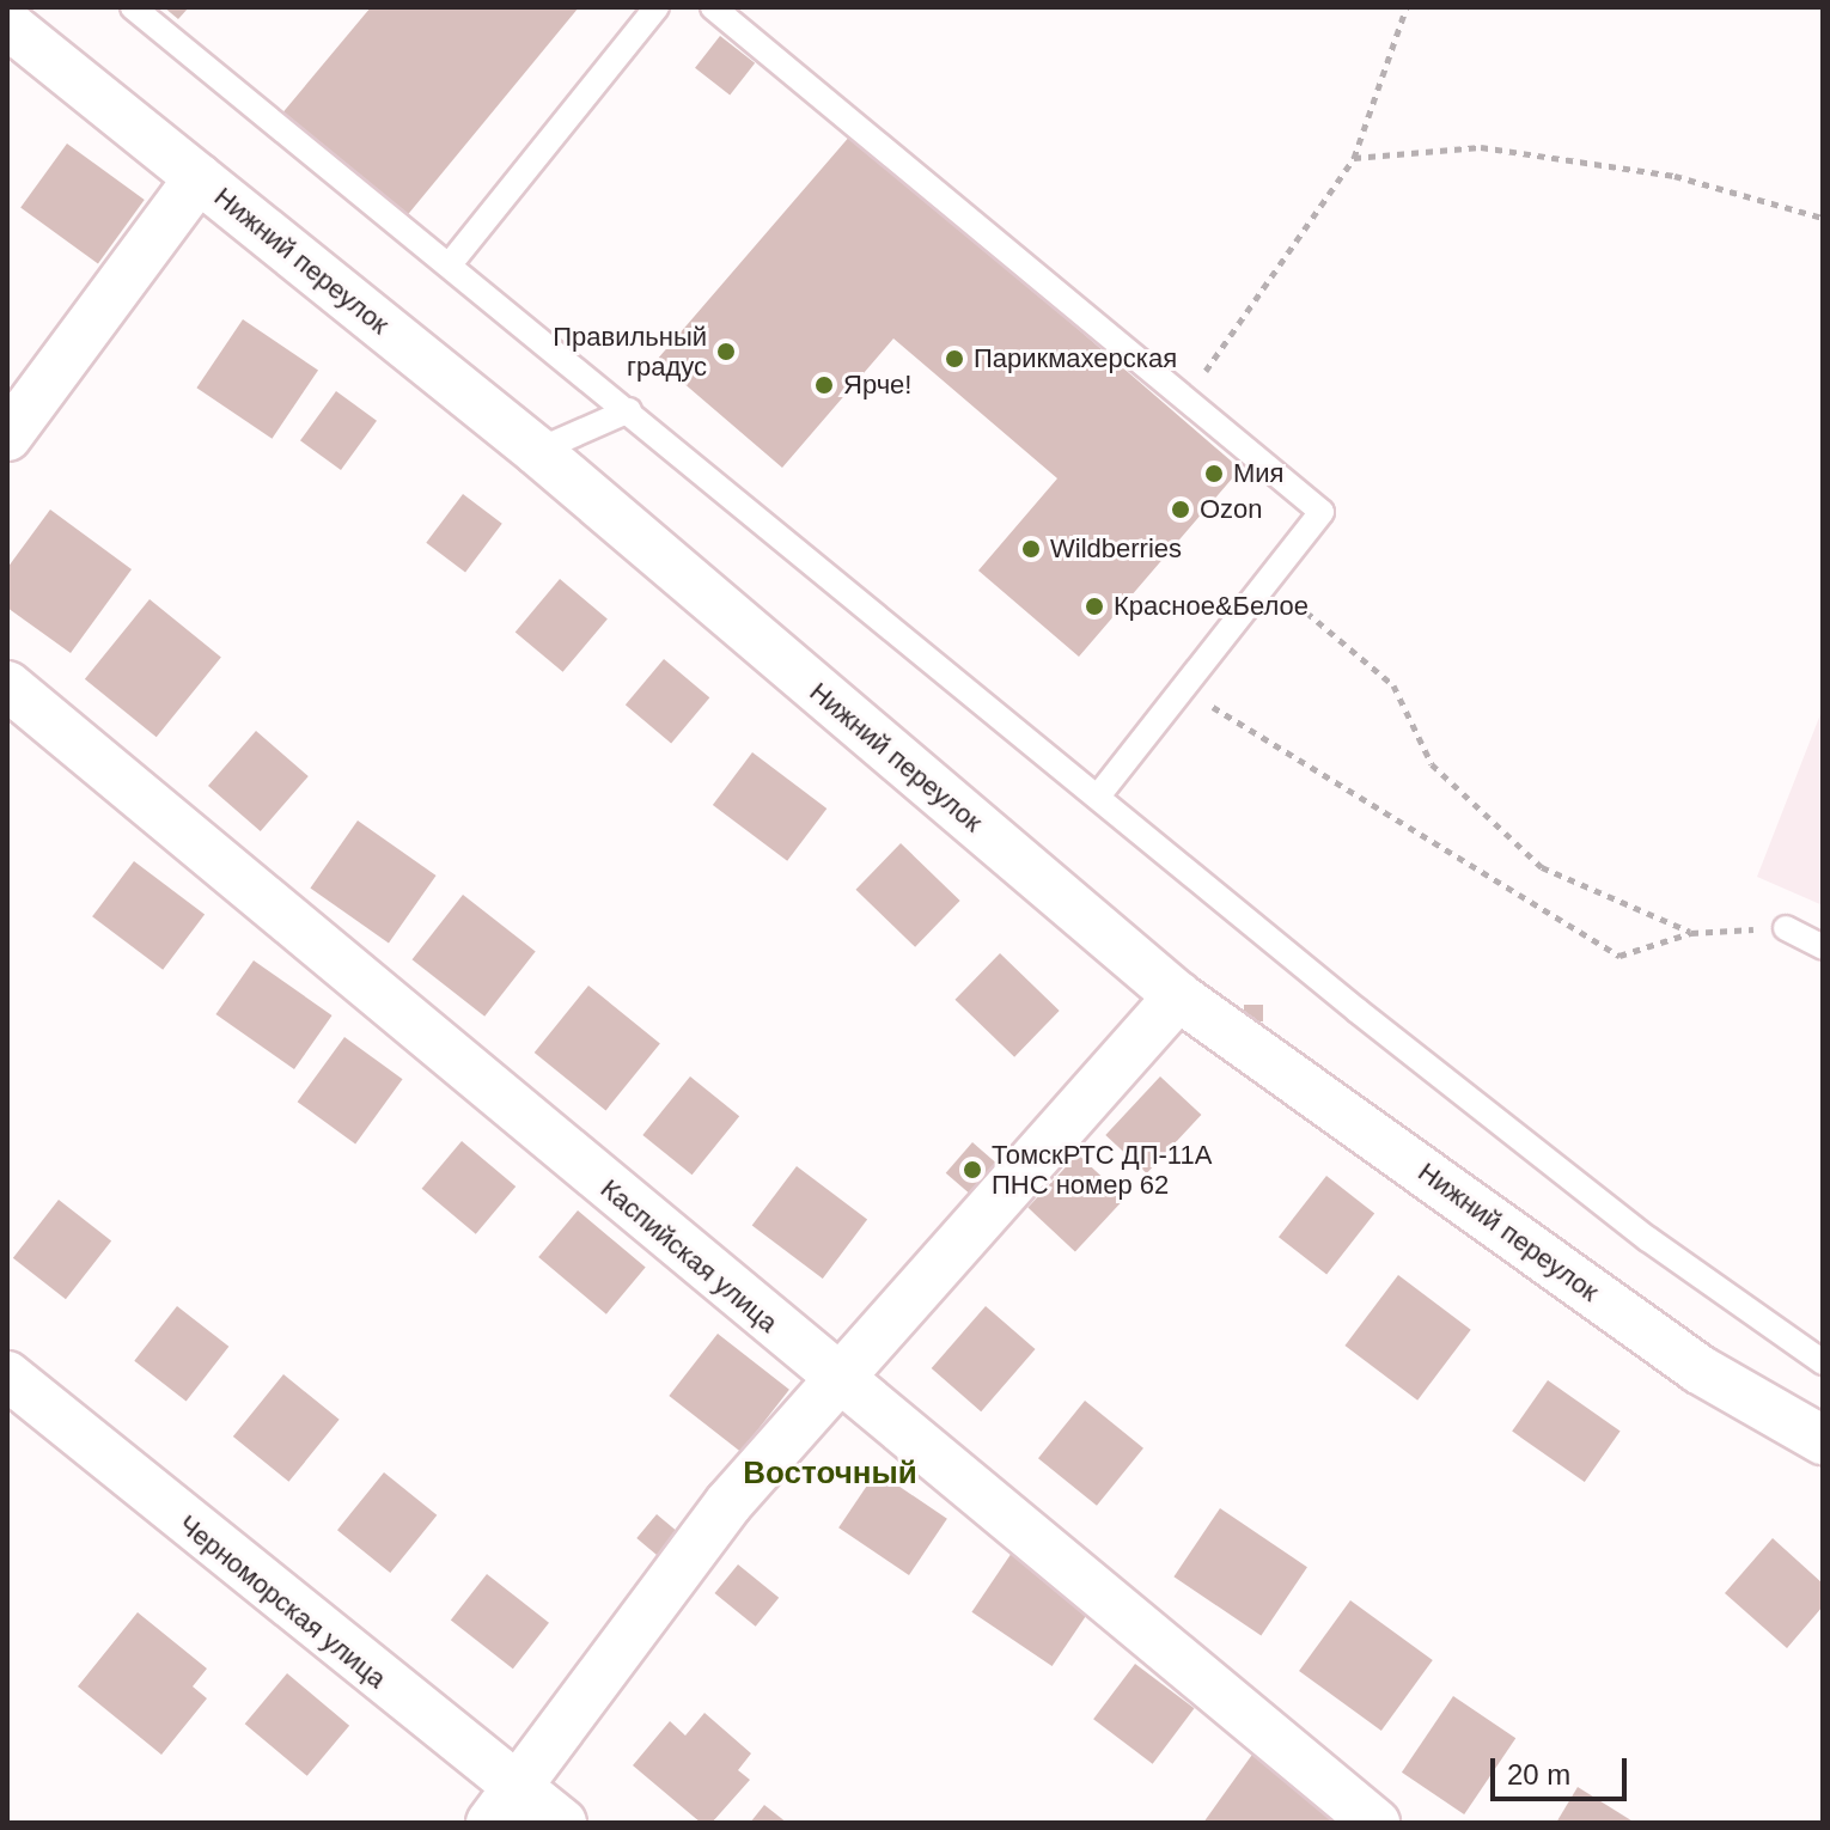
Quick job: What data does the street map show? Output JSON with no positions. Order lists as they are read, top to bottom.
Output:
{
  "streets": {
    "street": ["Нижний переулок", "Каспийская улица", "Черноморская улица"]
  },
  "districts": ["Восточный"],
  "places": [
    "Правильный градус",
    "Парикмахерская",
    "Ярче!",
    "Мия",
    "Ozon",
    "Wildberries",
    "Красное&Белое",
    "ТомскРТС ДП-11А ПНС номер 62"
  ],
  "scale_bar": "20 m"
}
